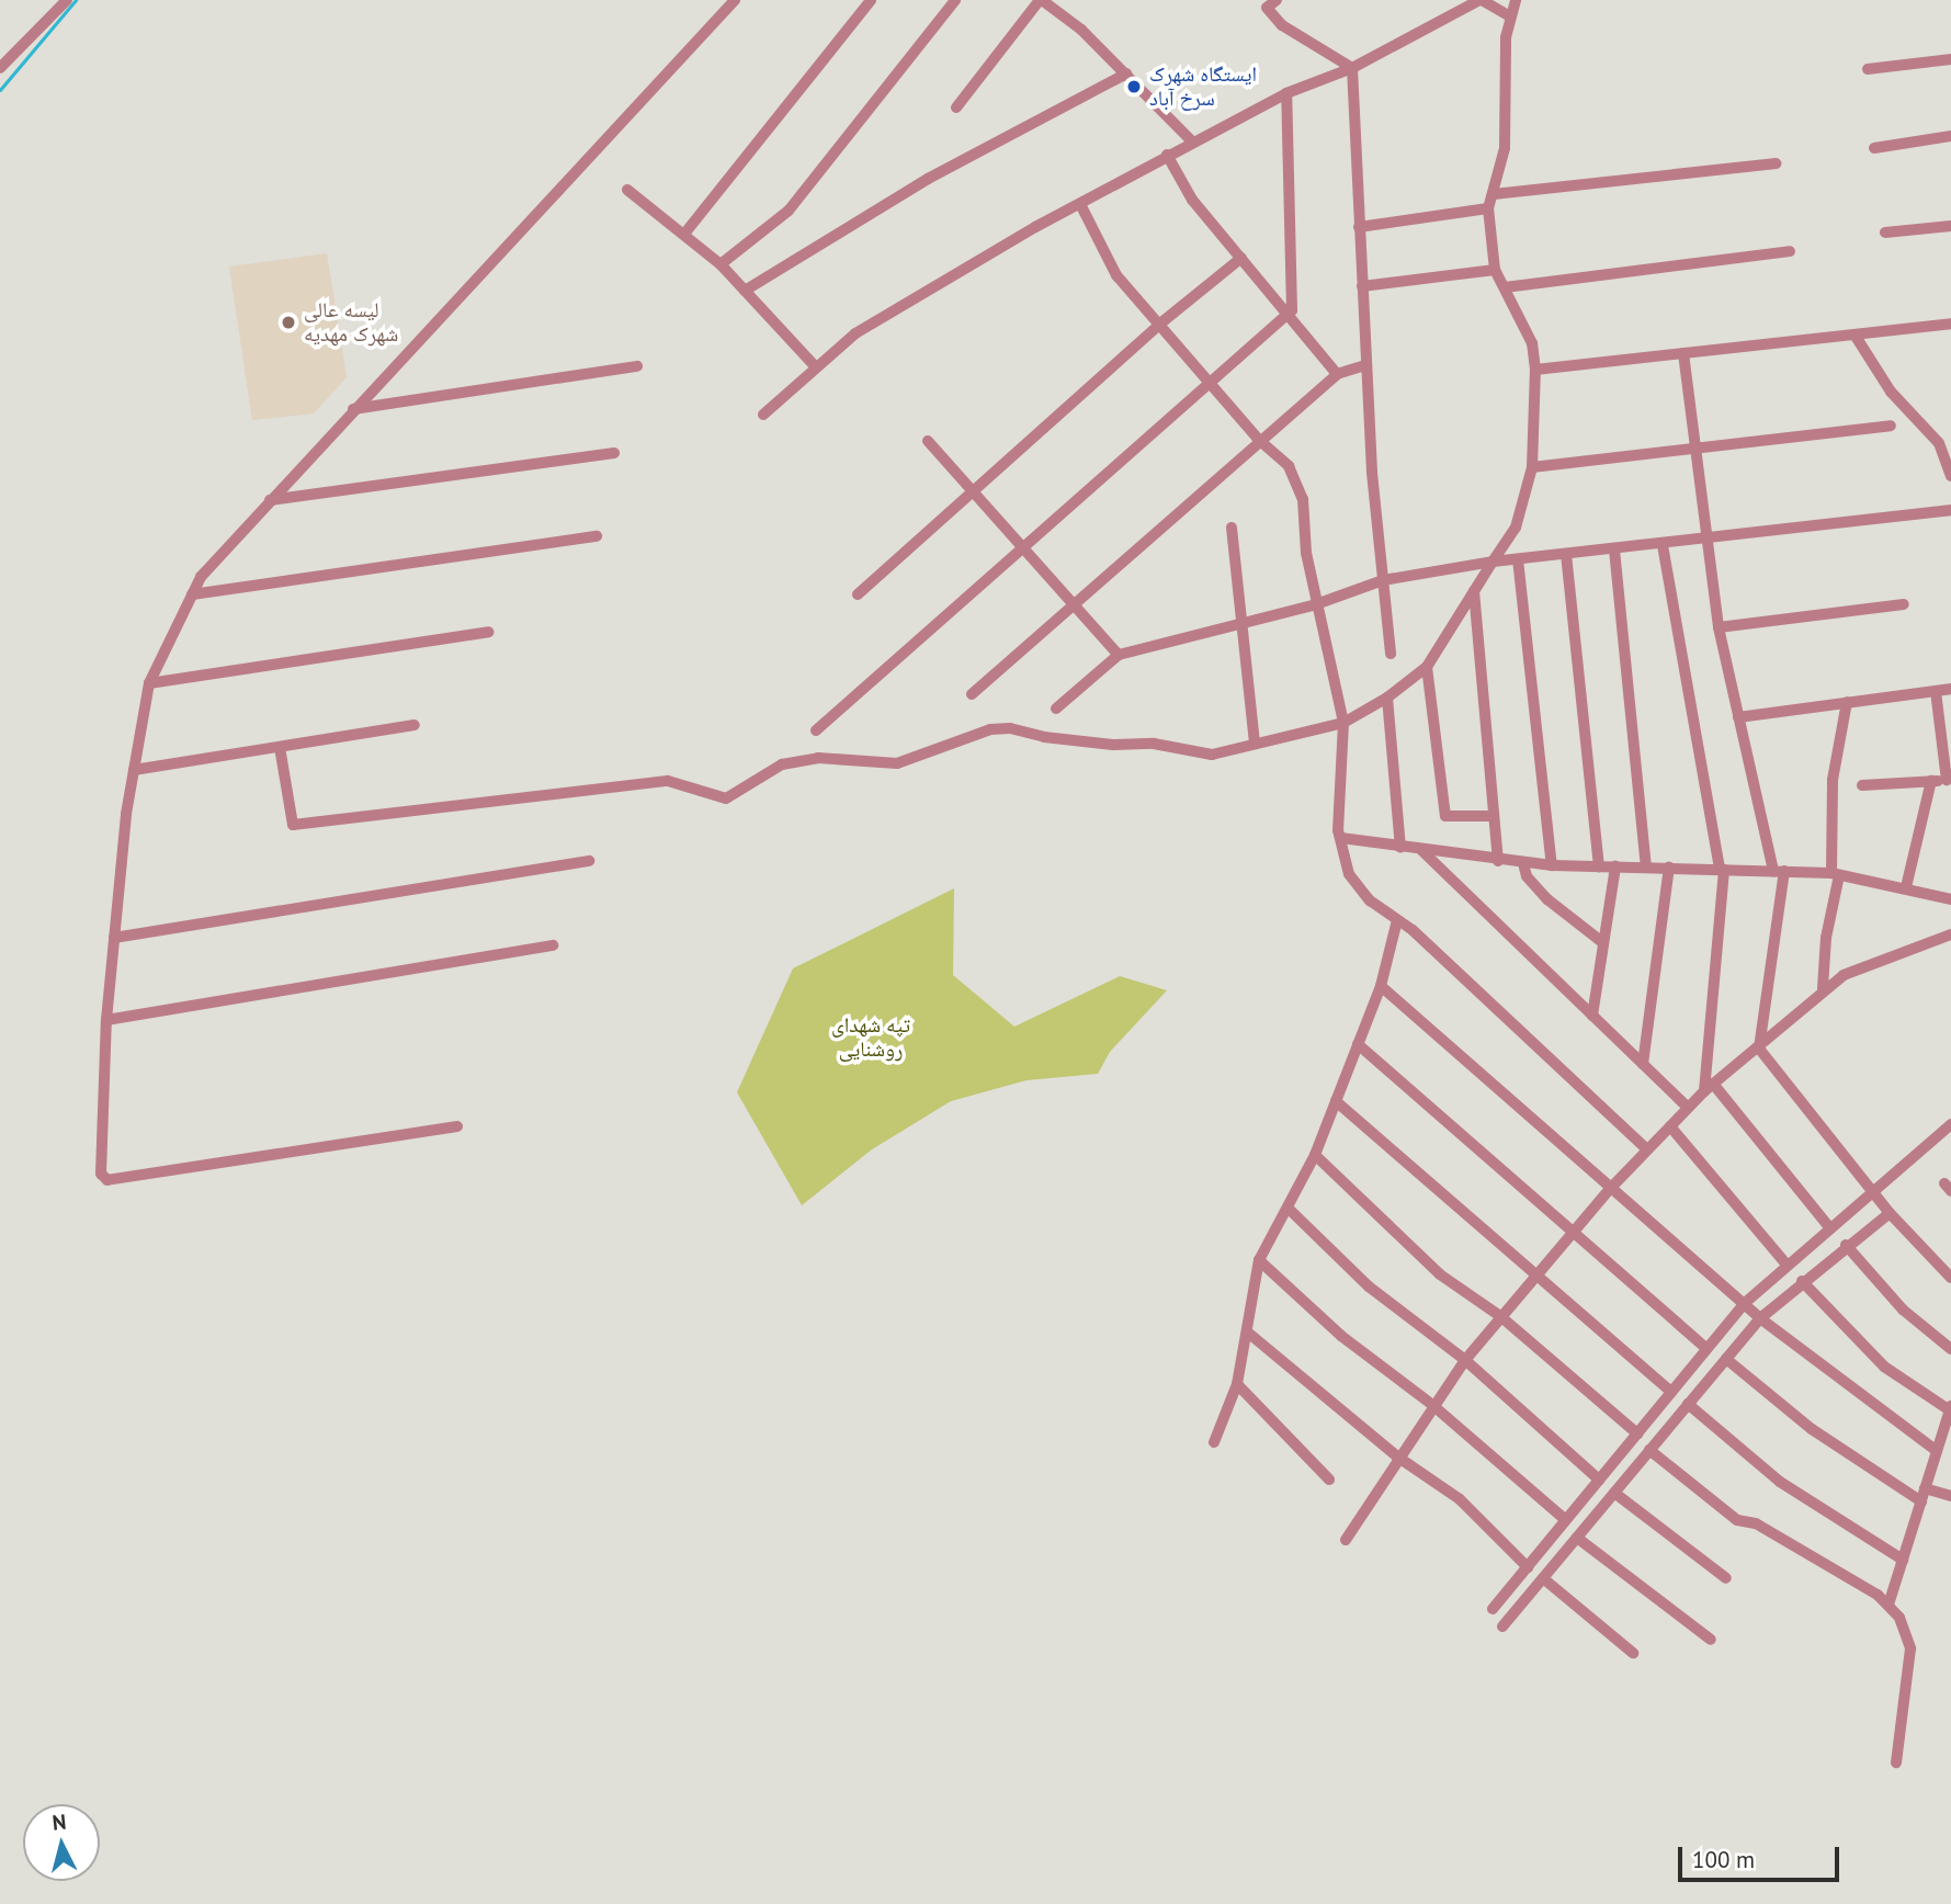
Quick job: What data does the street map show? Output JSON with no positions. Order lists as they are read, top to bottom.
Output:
{
  "parks": ["تپه شهدای روشنایی"],
  "places": ["ایستگاه شهرک سرخ آباد", "لیسه عالی شهرک مهدیه"],
  "scale_bar": "100 m",
  "north": "top"
}
